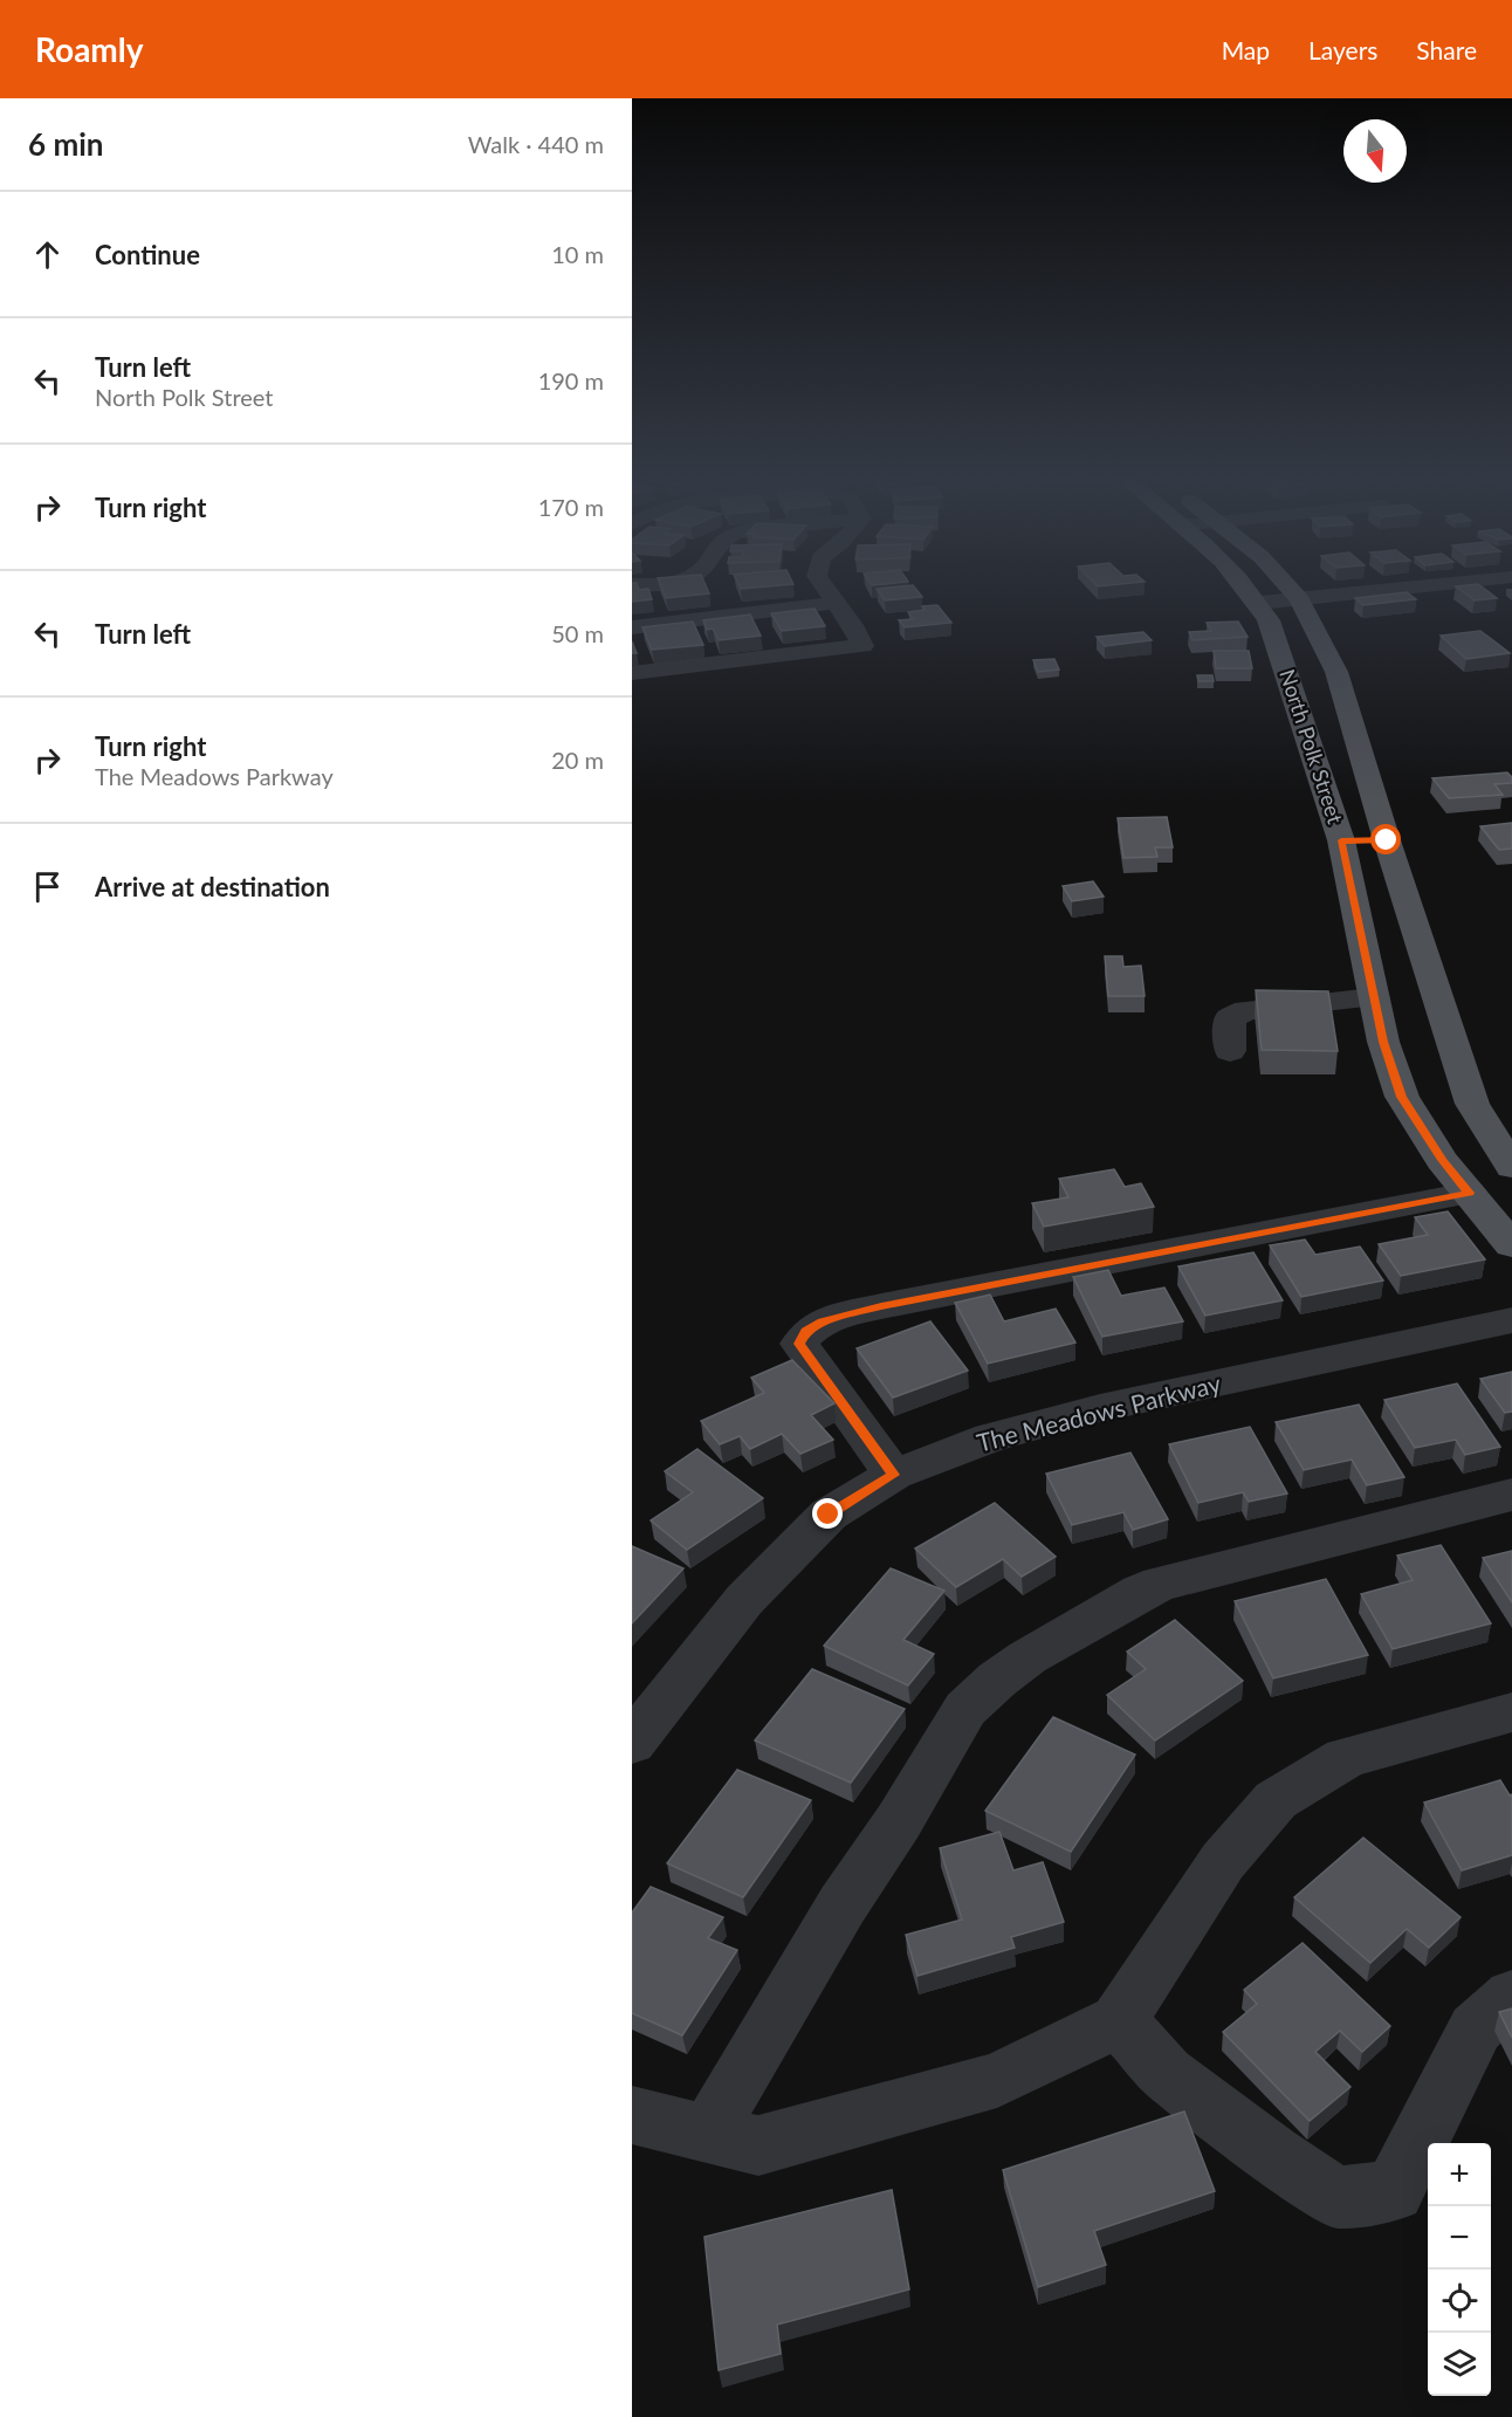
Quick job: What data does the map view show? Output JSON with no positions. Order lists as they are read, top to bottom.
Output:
{
  "streets": {
    "main road": ["North Polk Street"],
    "street": ["The Meadows Parkway"]
  },
  "north": "bottom",
  "page": {
    "header": "Roamly",
    "nav": ["Map", "Layers", "Share"],
    "heading": ["6 min", "Walk · 440 m"],
    "list": [
      ["Continue", "10 m"],
      ["Turn left", "North Polk Street", "190 m"],
      ["Turn right", "170 m"],
      ["Turn left", "50 m"],
      ["Turn right", "The Meadows Parkway", "20 m"],
      "Arrive at destination"
    ],
    "map_buttons": ["+", "−"]
  }
}
